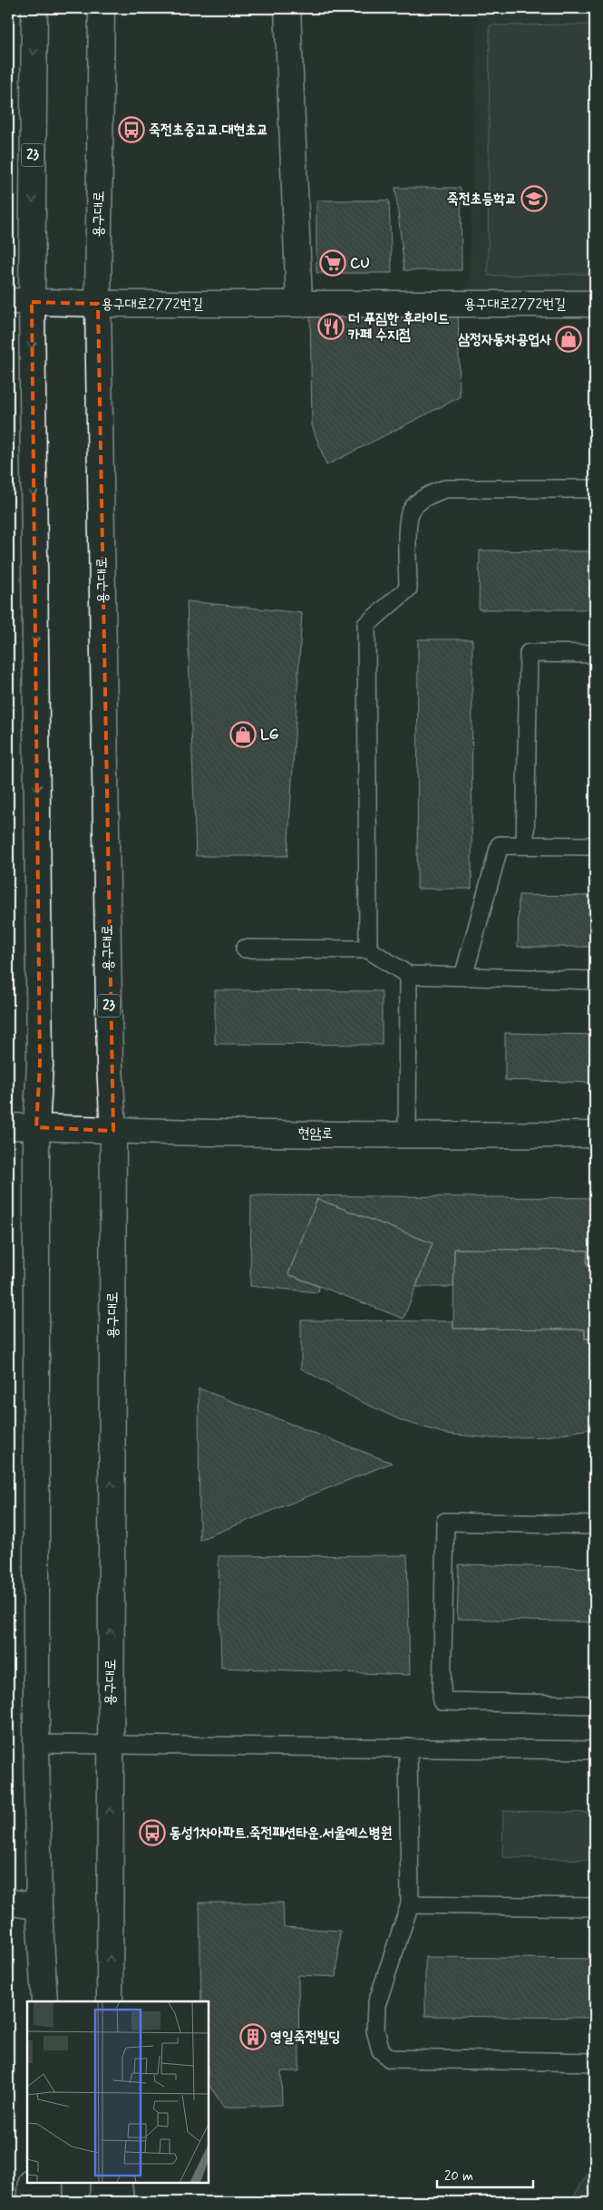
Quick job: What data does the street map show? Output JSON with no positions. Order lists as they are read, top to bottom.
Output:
{
  "streets": {
    "main road": [
      "23",
      "용구대로",
      "용구대로2772번길",
      "현암로"
    ]
  },
  "crossings": [
    ["23", "용구대로2772번길"],
    ["용구대로", "용구대로2772번길"],
    ["용구대로", "현암로"]
  ],
  "places": {
    "bus stop": ["죽전초중고교.대현초교", "동성1차아파트.죽전패션타운.서울예스병원"],
    "school or university": ["죽전초등학교"],
    "supermarket": ["CU"],
    "restaurant": ["더 푸짐한 후라이드 카페 수지점"],
    "shop": ["삼정자동차공업사", "LG"],
    "building": ["영일죽전빌딩"]
  },
  "scale_bar": "20 m"
}
